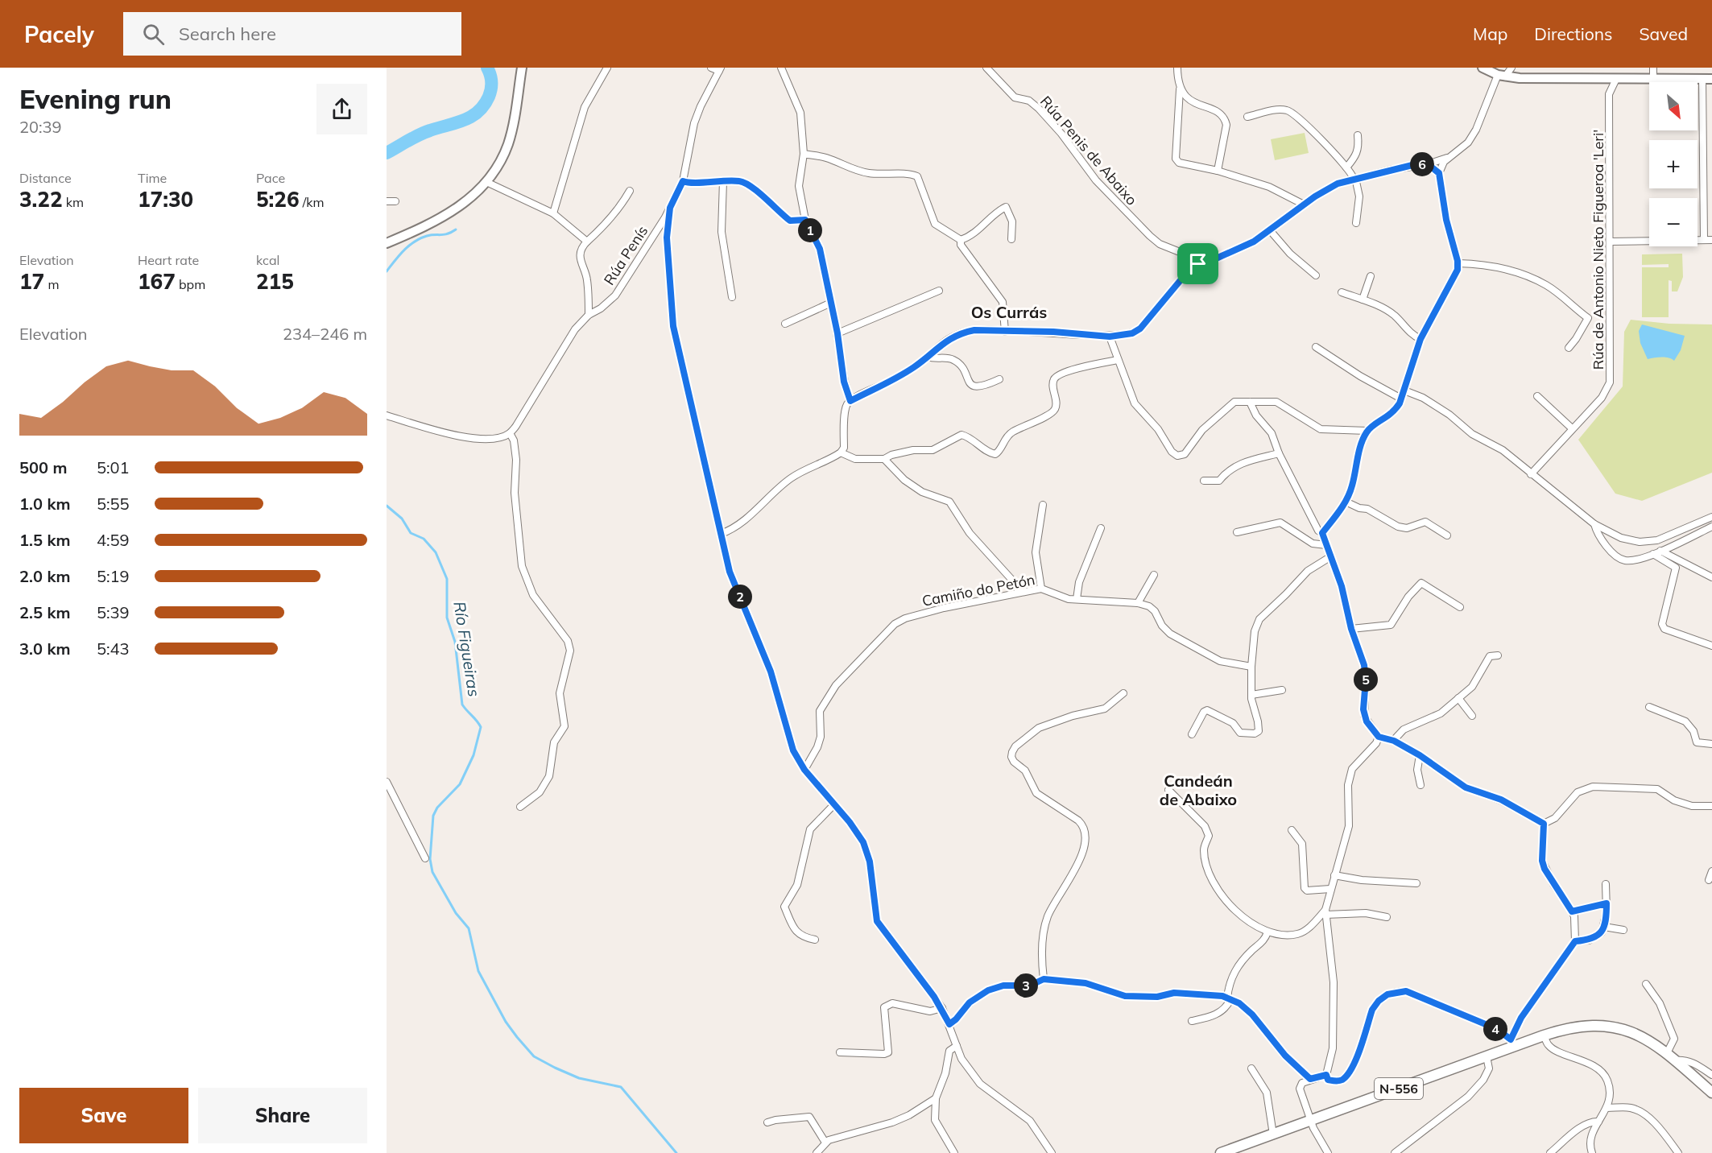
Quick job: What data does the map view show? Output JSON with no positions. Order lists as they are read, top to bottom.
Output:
{
  "streets": {
    "main road": ["N-556"],
    "street": [
      "Rúa Penis de Abaixo",
      "Rúa de Antonio Nieto Figueroa 'Leri'",
      "Rúa Penís",
      "Camiño do Petón"
    ]
  },
  "districts": ["Os Currás", "Candeán de Abaixo"],
  "water": ["Río Figueiras"],
  "north": "bottom right",
  "page": {
    "header": "Pacely",
    "search": "Search here",
    "nav": ["Map", "Directions", "Saved"],
    "heading": ["Evening run", "20:39"],
    "map_buttons": ["+", "−"],
    "stats": [
      ["Distance", "3.22 km"],
      ["Time", "17:30"],
      ["Pace", "5:26 /km"],
      ["Elevation", "17 m"],
      ["Heart rate", "167 bpm"],
      ["kcal", "215"]
    ],
    "pins": [
      "6",
      "1",
      "2",
      "5",
      "3",
      "4"
    ],
    "chart": ["Elevation", "234–246 m"],
    "list": [
      {
        "name": "500 m",
        "note": "5:01"
      },
      {
        "name": "1.0 km",
        "note": "5:55"
      },
      {
        "name": "1.5 km",
        "note": "4:59"
      },
      {
        "name": "2.0 km",
        "note": "5:19"
      },
      {
        "name": "2.5 km",
        "note": "5:39"
      },
      {
        "name": "3.0 km",
        "note": "5:43"
      }
    ],
    "buttons": ["Save", "Share"]
  }
}
